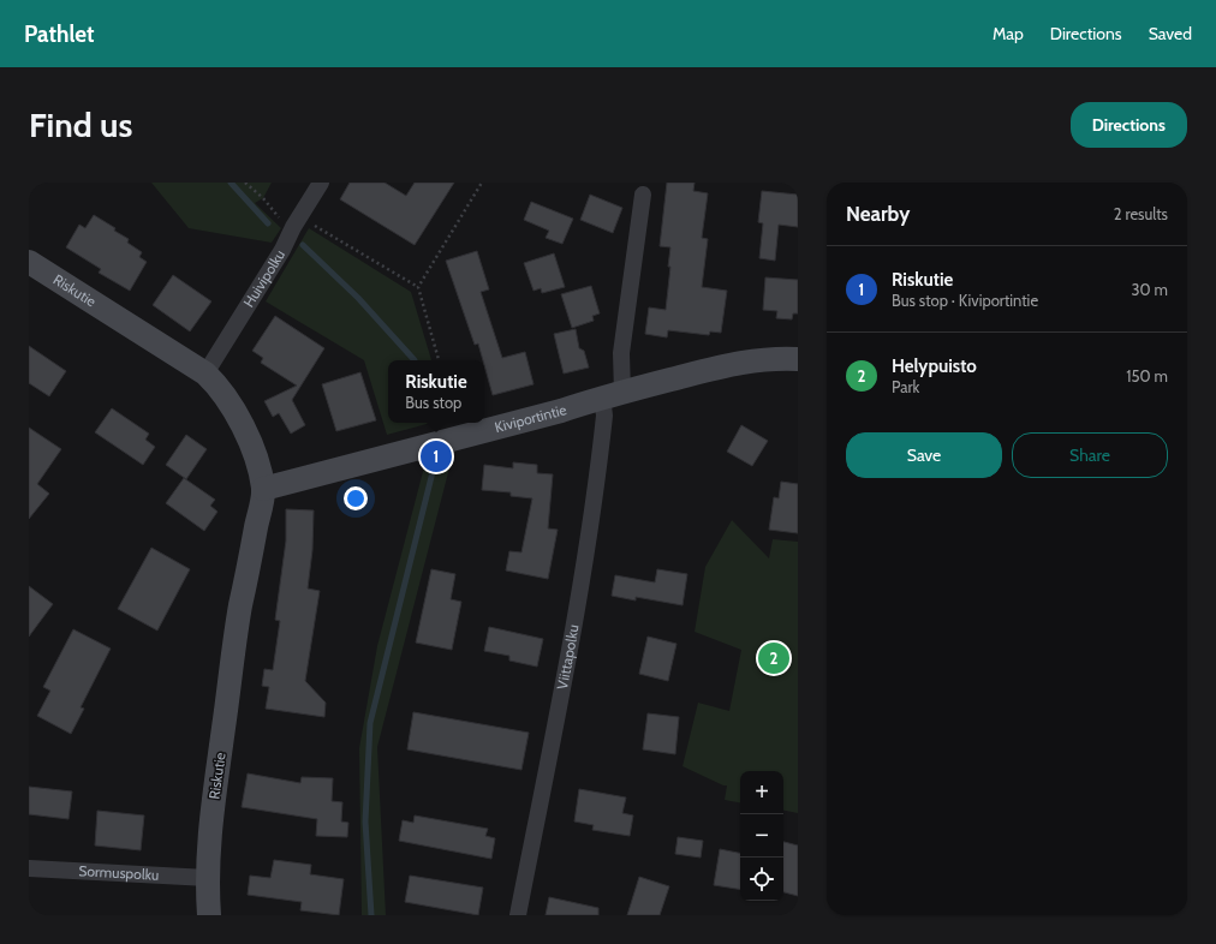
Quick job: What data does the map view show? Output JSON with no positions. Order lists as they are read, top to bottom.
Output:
{
  "streets": {
    "street": [
      "Huivipolku",
      "Riskutie",
      "Kiviportintie",
      "Viittapolku",
      "Sormuspolku"
    ]
  },
  "crossings": [
    ["Huivipolku", "Riskutie"],
    ["Riskutie", "Kiviportintie"],
    ["Riskutie", "Sormuspolku"],
    ["Kiviportintie", "Viittapolku"]
  ],
  "page": {
    "header": "Pathlet",
    "nav": ["Map", "Directions", "Saved"],
    "buttons": [
      "Directions",
      ["Save", "Share"]
    ],
    "title": "Find us",
    "heading": ["Nearby", "2 results"],
    "list": [
      {
        "mark": "1",
        "name": "Riskutie",
        "note": "Bus stop · Kiviportintie",
        "value": "30 m"
      },
      {
        "mark": "2",
        "name": "Helypuisto",
        "note": "Park",
        "value": "150 m"
      }
    ],
    "popup": ["Riskutie", "Bus stop"],
    "pins": ["1", "2"],
    "map_buttons": ["+", "−"]
  }
}
